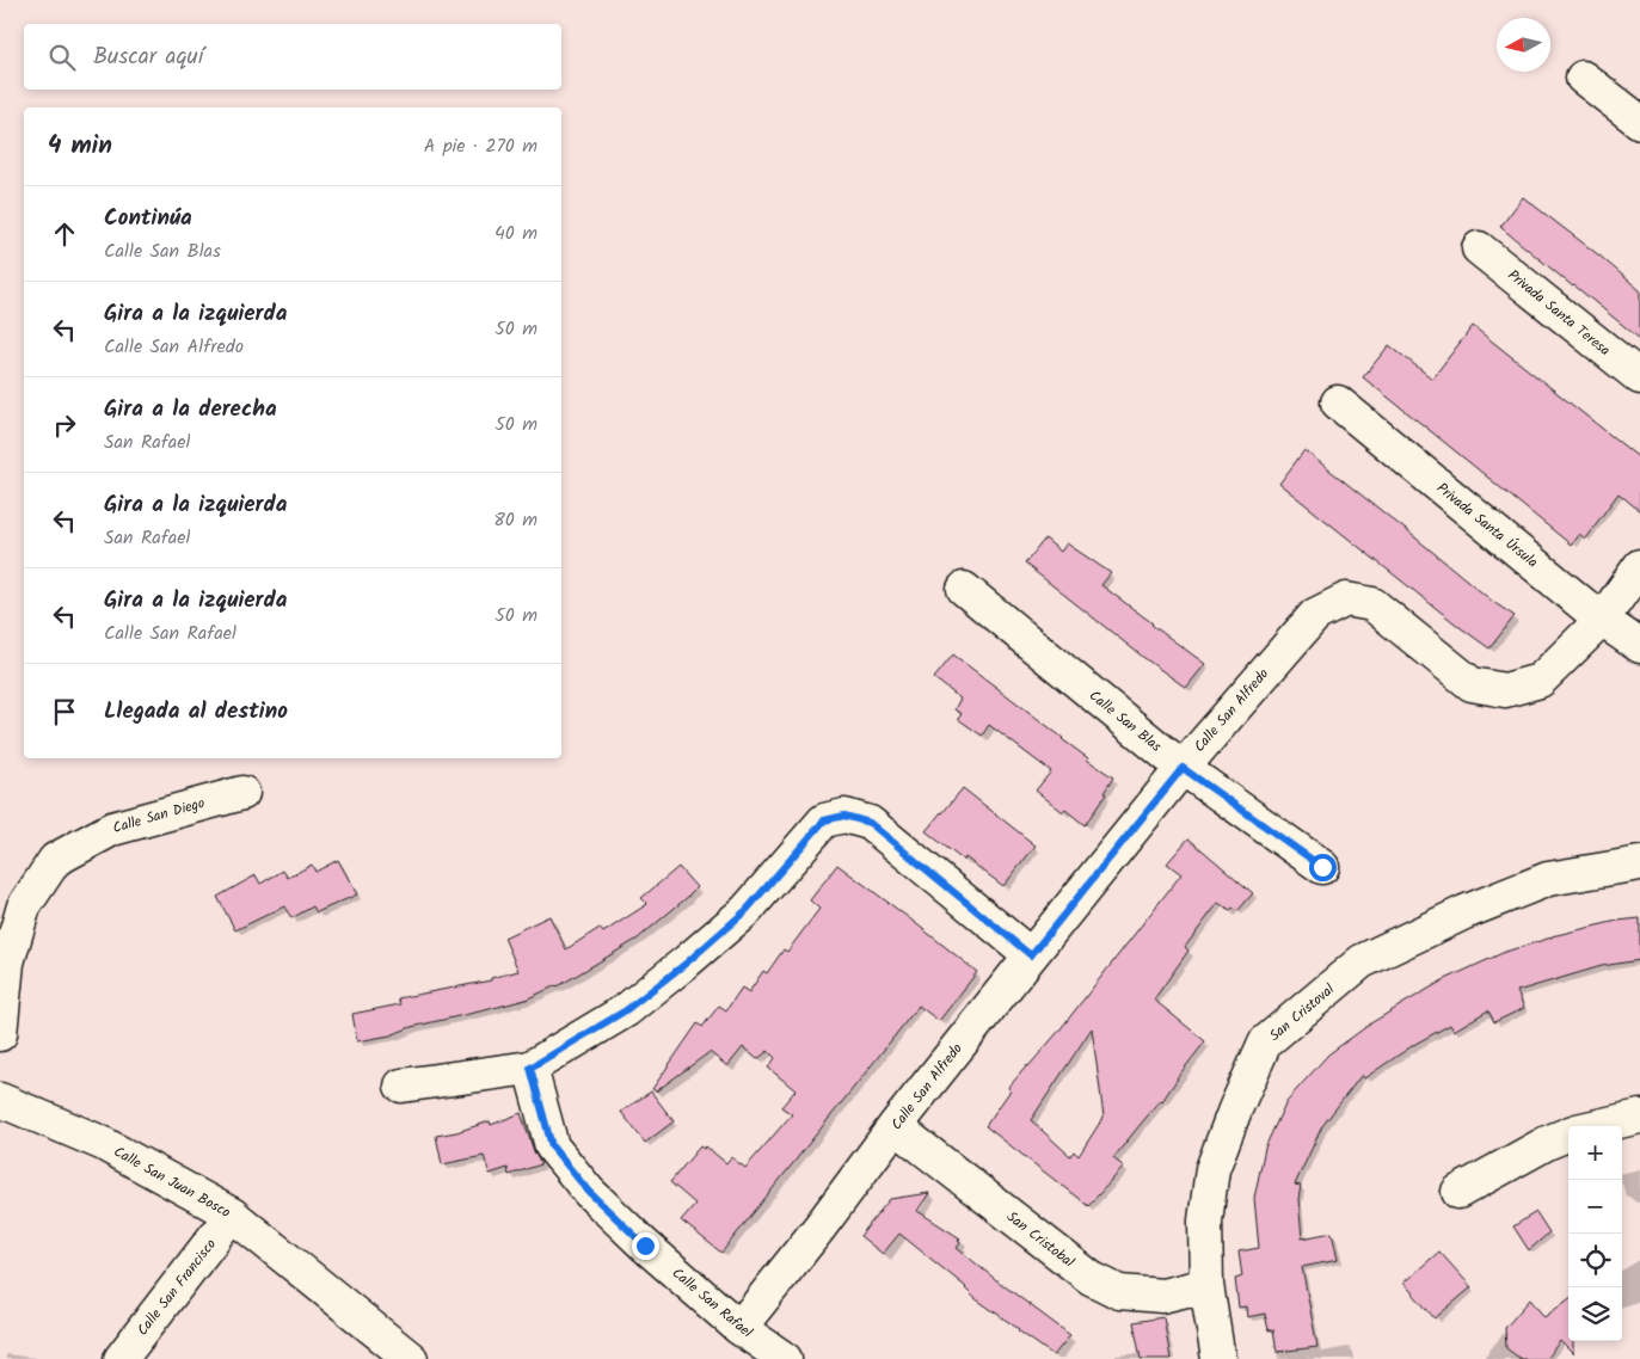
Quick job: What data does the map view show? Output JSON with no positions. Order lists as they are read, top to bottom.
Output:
{
  "streets": {
    "street": [
      "Privada Santa Teresa",
      "Privada Santa Úrsula",
      "Calle San Alfredo",
      "Calle San Blas",
      "Calle San Diego",
      "San Cristoval",
      "Calle San Juan Bosco",
      "San Cristobal",
      "Calle San Francisco",
      "Calle San Rafael"
    ]
  },
  "crossings": [
    ["Privada Santa Úrsula", "Calle San Alfredo"],
    ["Calle San Alfredo", "Calle San Blas"],
    ["Calle San Alfredo", "San Cristobal"],
    ["Calle San Alfredo", "Calle San Rafael"],
    ["San Cristoval", "San Cristobal"],
    ["Calle San Juan Bosco", "Calle San Francisco"]
  ],
  "north": "left",
  "page": {
    "search": "Buscar aquí",
    "heading": ["4 min", "A pie · 270 m"],
    "list": [
      ["Continúa", "Calle San Blas", "40 m"],
      ["Gira a la izquierda", "Calle San Alfredo", "50 m"],
      ["Gira a la derecha", "San Rafael", "50 m"],
      ["Gira a la izquierda", "San Rafael", "80 m"],
      ["Gira a la izquierda", "Calle San Rafael", "50 m"],
      "Llegada al destino"
    ],
    "map_buttons": ["+", "−"]
  }
}
